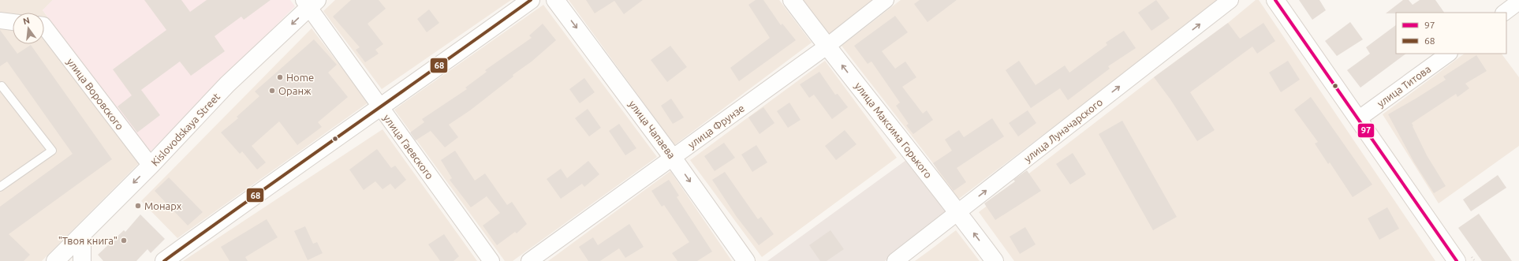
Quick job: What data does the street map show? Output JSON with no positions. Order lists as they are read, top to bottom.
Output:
{
  "streets": {
    "street": [
      "улица Титова",
      "улица Воровского",
      "улица Фрунзе",
      "Kislovodskaya Street",
      "улица Чапаева",
      "улица Максима Горького",
      "улица Луначарского",
      "улица Гаевского"
    ]
  },
  "crossings": [
    ["улица Воровского", "Kislovodskaya Street"],
    ["улица Фрунзе", "улица Чапаева"],
    ["улица Фрунзе", "улица Максима Горького"],
    ["Kislovodskaya Street", "улица Гаевского"],
    ["улица Максима Горького", "улица Луначарского"]
  ],
  "one_way": ["улица Чапаева", "улица Максима Горького", "улица Луначарского"],
  "places": [
    "Home",
    "Оранж",
    "Монарх",
    "\"Твоя книга\""
  ],
  "lines": ["transit line 97", "transit line 68"],
  "legend": ["97", "68"],
  "north": "top"
}
